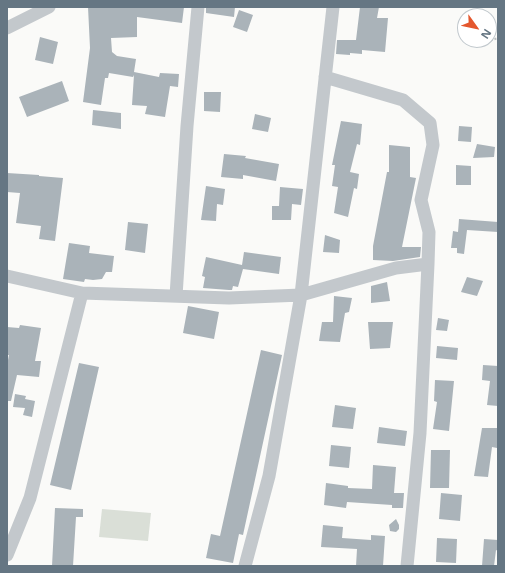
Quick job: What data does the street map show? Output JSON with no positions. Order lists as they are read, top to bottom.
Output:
{
  "north": "bottom right"
}
